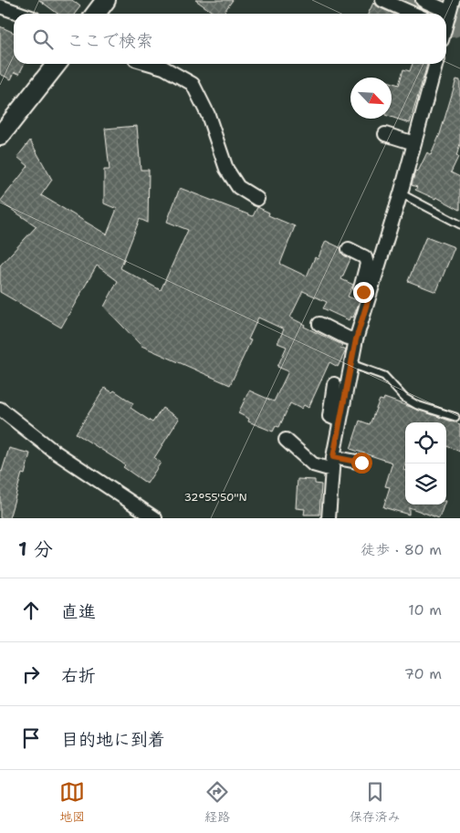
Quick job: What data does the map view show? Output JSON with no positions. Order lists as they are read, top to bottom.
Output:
{
  "north": "bottom right",
  "page": {
    "search": "ここで検索",
    "heading": ["1 分", "徒歩 · 80 m"],
    "list": [
      ["直進", "10 m"],
      ["右折", "70 m"],
      "目的地に到着"
    ],
    "nav": ["地図", "経路", "保存済み"]
  },
  "coordinates": ["32°55'50\"N"]
}
